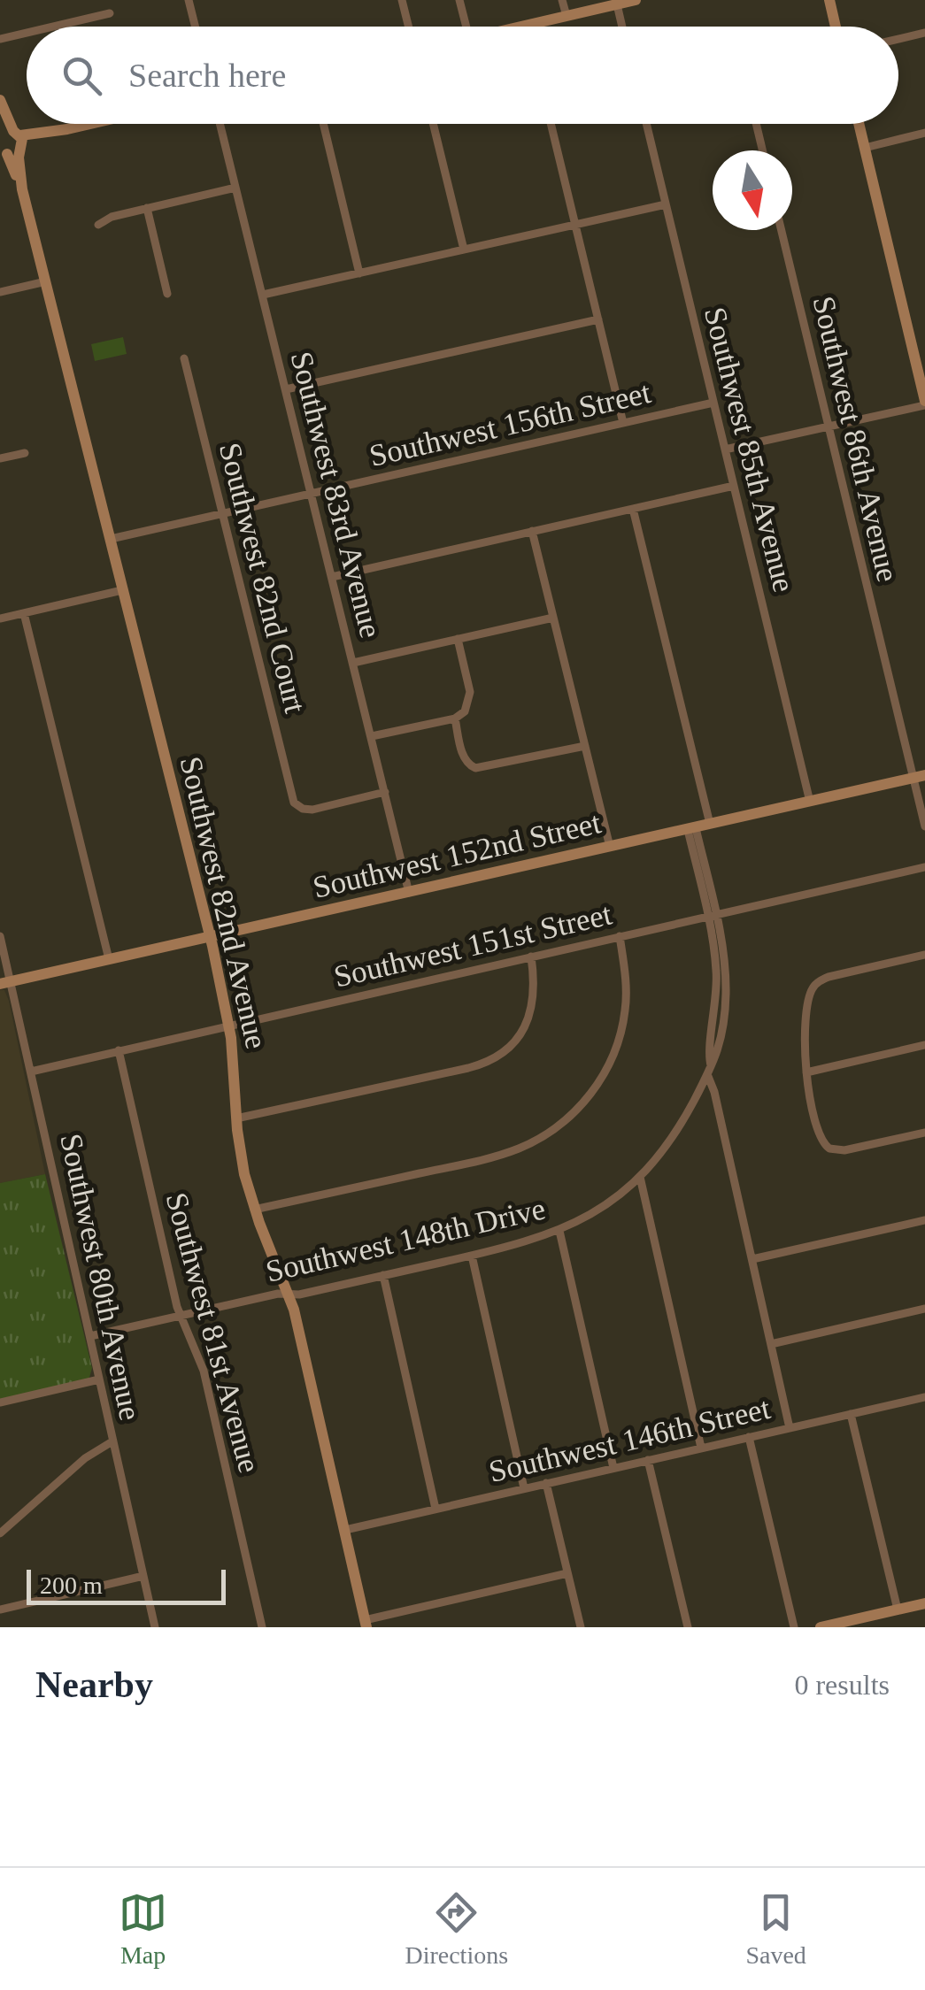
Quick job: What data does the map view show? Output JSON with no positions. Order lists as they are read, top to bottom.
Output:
{
  "streets": {
    "street": [
      "Southwest 156th Street",
      "Southwest 86th Avenue",
      "Southwest 85th Avenue",
      "Southwest 83rd Avenue",
      "Southwest 82nd Court",
      "Southwest 152nd Street",
      "Southwest 82nd Avenue",
      "Southwest 151st Street",
      "Southwest 148th Drive",
      "Southwest 80th Avenue",
      "Southwest 81st Avenue",
      "Southwest 146th Street"
    ]
  },
  "crossings": [
    ["Southwest 156th Street", "Southwest 85th Avenue"],
    ["Southwest 156th Street", "Southwest 83rd Avenue"],
    ["Southwest 156th Street", "Southwest 82nd Court"],
    ["Southwest 156th Street", "Southwest 82nd Avenue"],
    ["Southwest 86th Avenue", "Southwest 152nd Street"],
    ["Southwest 85th Avenue", "Southwest 152nd Street"],
    ["Southwest 83rd Avenue", "Southwest 82nd Court"],
    ["Southwest 83rd Avenue", "Southwest 152nd Street"],
    ["Southwest 152nd Street", "Southwest 82nd Avenue"],
    ["Southwest 152nd Street", "Southwest 148th Drive"],
    ["Southwest 152nd Street", "Southwest 80th Avenue"],
    ["Southwest 82nd Avenue", "Southwest 151st Street"],
    ["Southwest 82nd Avenue", "Southwest 148th Drive"],
    ["Southwest 82nd Avenue", "Southwest 146th Street"],
    ["Southwest 151st Street", "Southwest 148th Drive"],
    ["Southwest 151st Street", "Southwest 80th Avenue"],
    ["Southwest 151st Street", "Southwest 81st Avenue"],
    ["Southwest 148th Drive", "Southwest 80th Avenue"],
    ["Southwest 148th Drive", "Southwest 81st Avenue"]
  ],
  "scale_bar": "200 m",
  "north": "bottom",
  "page": {
    "search": "Search here",
    "scale": "200 m",
    "heading": ["Nearby", "0 results"],
    "nav": ["Map", "Directions", "Saved"]
  }
}
